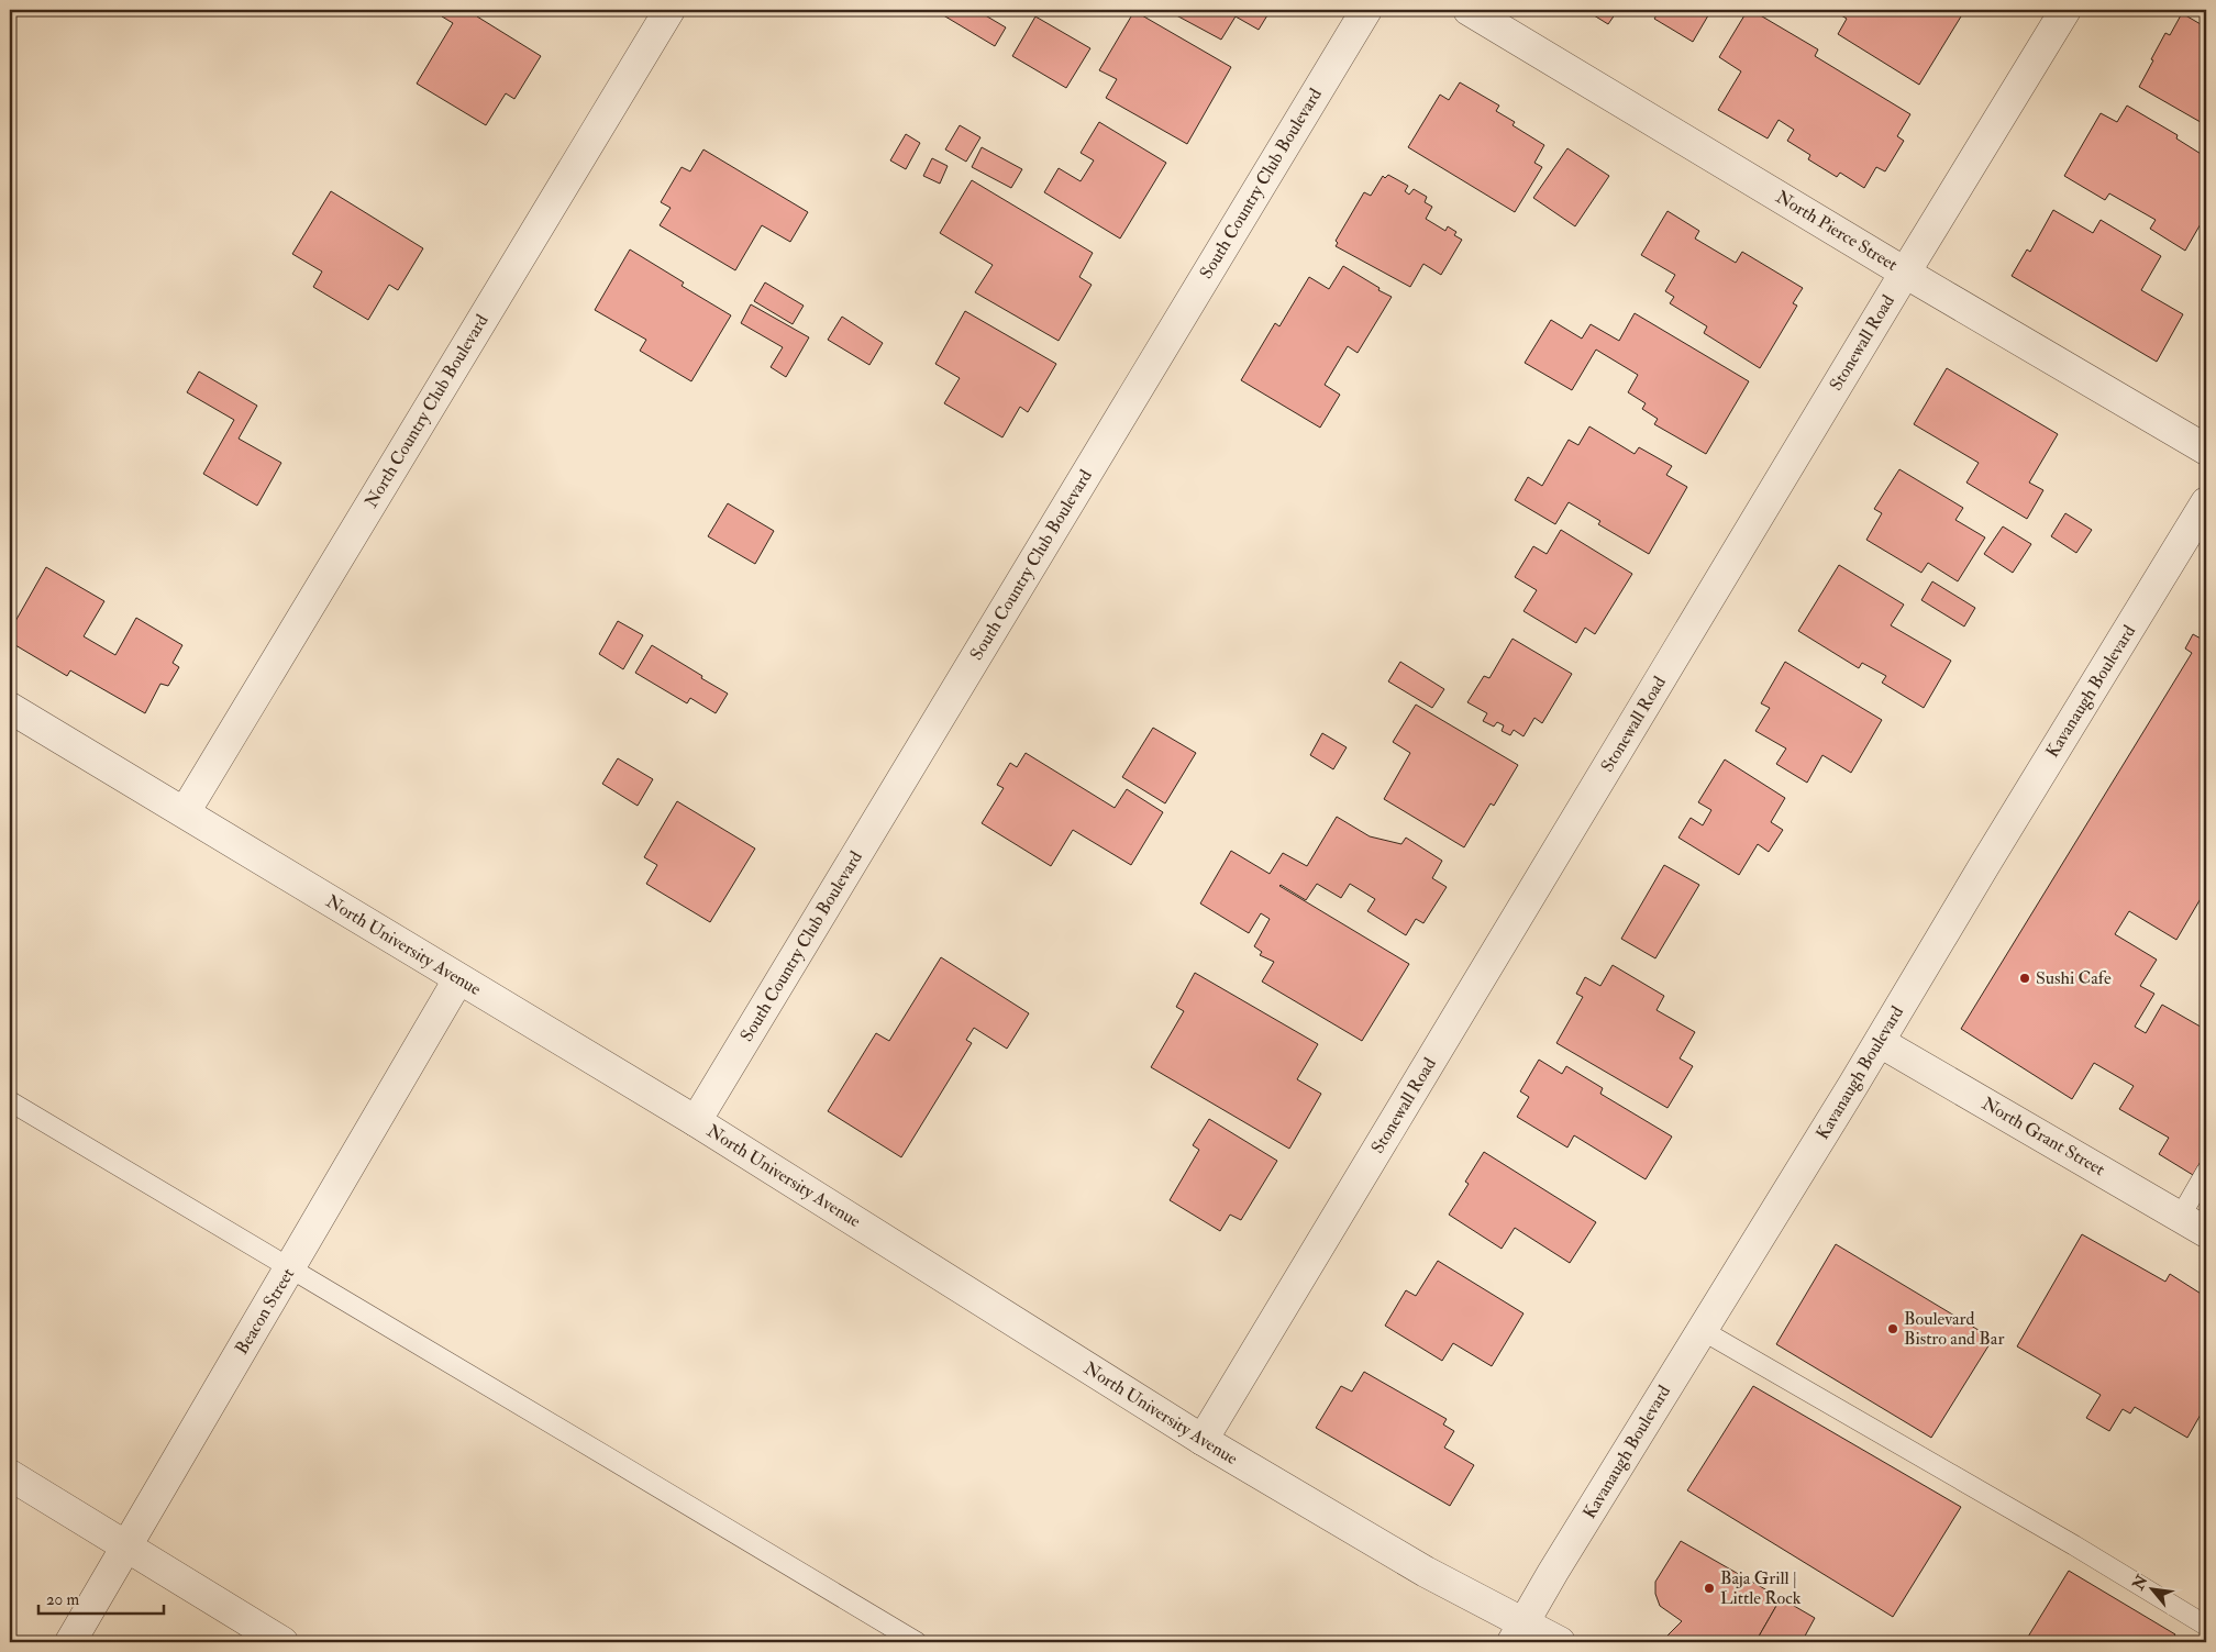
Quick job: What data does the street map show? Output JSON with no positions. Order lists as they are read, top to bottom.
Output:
{
  "streets": {
    "street": [
      "South Country Club Boulevard",
      "North Pierce Street",
      "Stonewall Road",
      "North Country Club Boulevard",
      "Kavanaugh Boulevard",
      "North University Avenue",
      "North Grant Street",
      "Beacon Street"
    ]
  },
  "crossings": [
    ["South Country Club Boulevard", "North University Avenue"],
    ["North Pierce Street", "Stonewall Road"],
    ["Stonewall Road", "North University Avenue"],
    ["North Country Club Boulevard", "North University Avenue"],
    ["Kavanaugh Boulevard", "North University Avenue"],
    ["Kavanaugh Boulevard", "North Grant Street"],
    ["North University Avenue", "Beacon Street"]
  ],
  "places": ["Sushi Cafe", "Boulevard Bistro and Bar", "Baja Grill | Little Rock"],
  "scale_bar": "20 m",
  "north": "top left"
}
